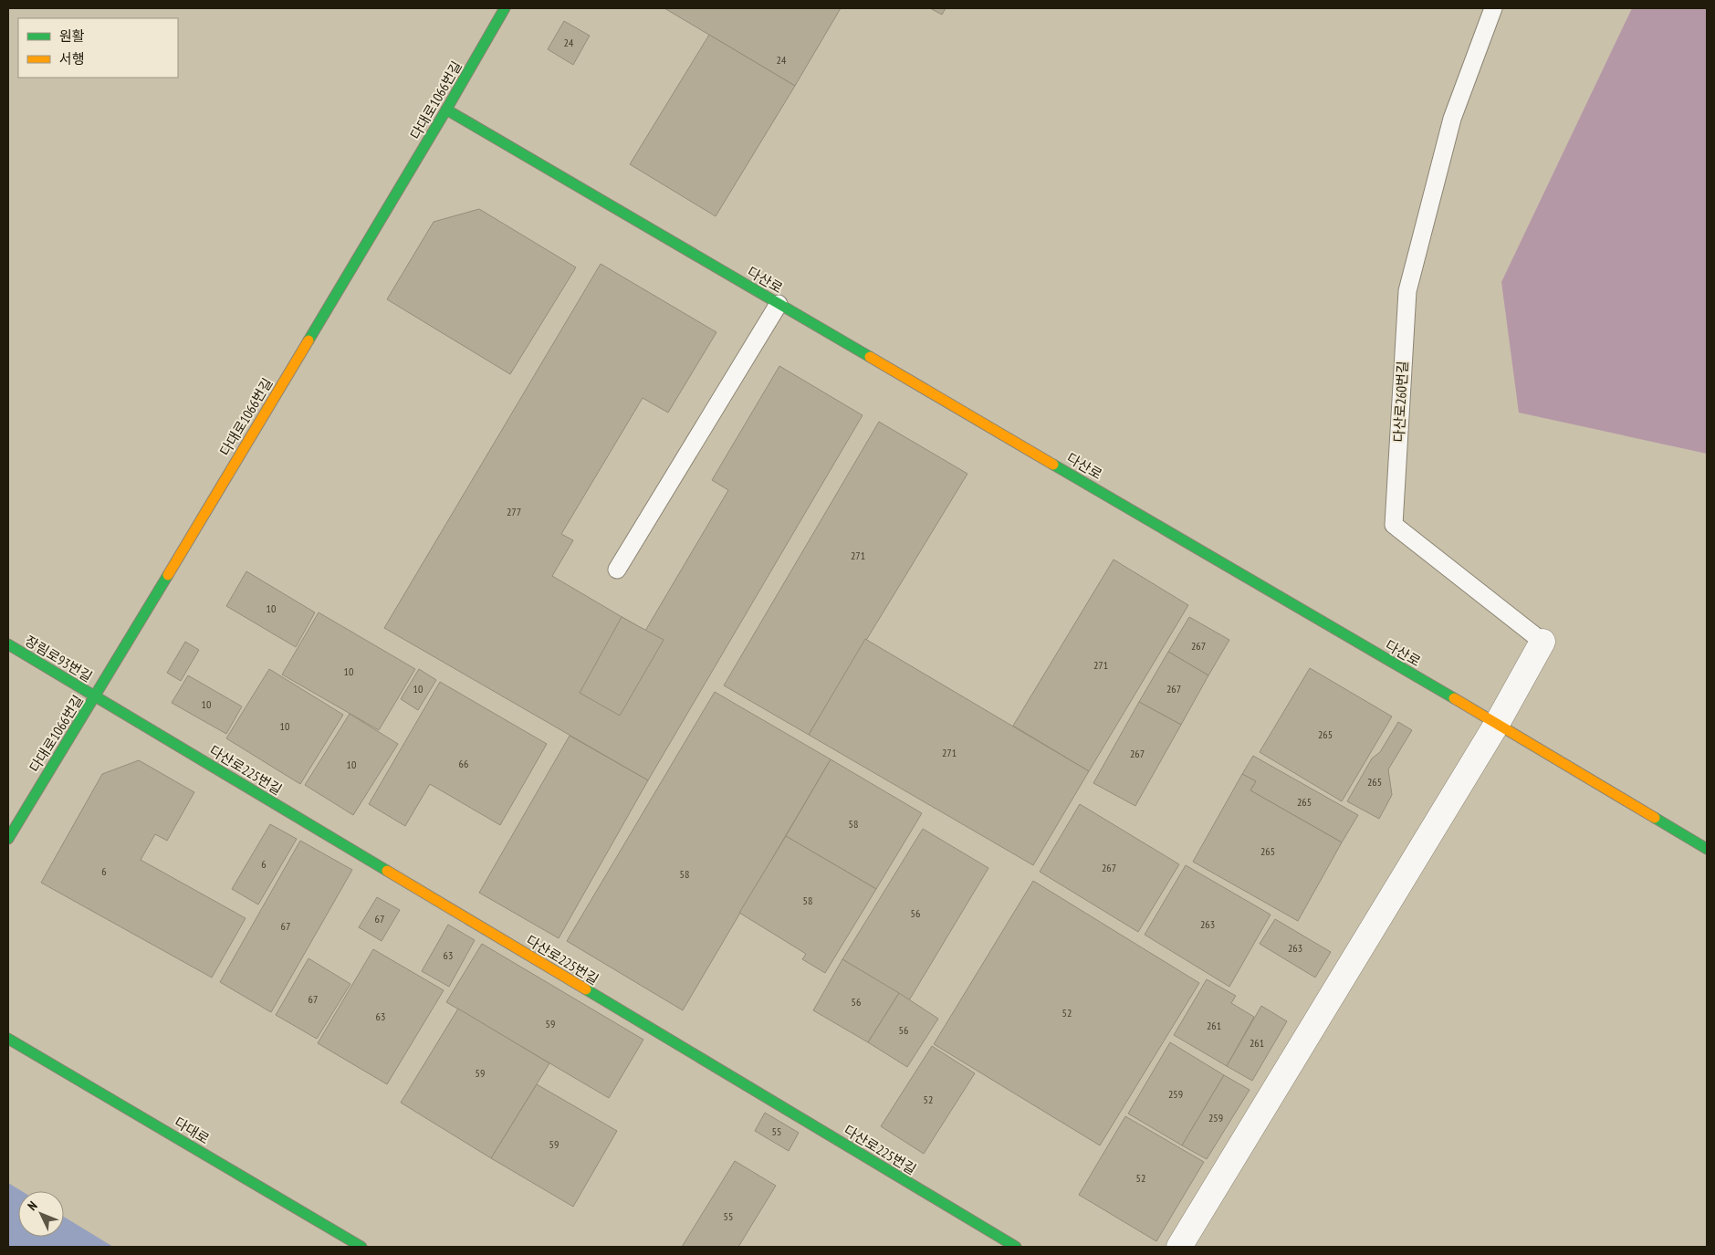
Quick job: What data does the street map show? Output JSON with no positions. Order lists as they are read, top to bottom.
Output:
{
  "streets": {
    "street": [
      "다대로1066번길",
      "다산로",
      "다산로260번길",
      "장림로93번길",
      "다산로225번길",
      "다대로"
    ]
  },
  "crossings": [
    ["다대로1066번길", "다산로"],
    ["다대로1066번길", "장림로93번길"],
    ["다대로1066번길", "다산로225번길"],
    ["다산로", "다산로260번길"],
    ["장림로93번길", "다산로225번길"]
  ],
  "house_numbers": [
    "24",
    "24",
    "277",
    "271",
    "10",
    "267",
    "271",
    "10",
    "10",
    "267",
    "10",
    "10",
    "265",
    "271",
    "267",
    "66",
    "10",
    "265",
    "265",
    "58",
    "265",
    "6",
    "267",
    "6",
    "58",
    "58",
    "56",
    "67",
    "263",
    "67",
    "263",
    "63",
    "67",
    "56",
    "52",
    "63",
    "59",
    "261",
    "56",
    "261",
    "59",
    "259",
    "52",
    "259",
    "55",
    "59",
    "52",
    "55"
  ],
  "legend": ["원활", "서행"],
  "north": "top left"
}
